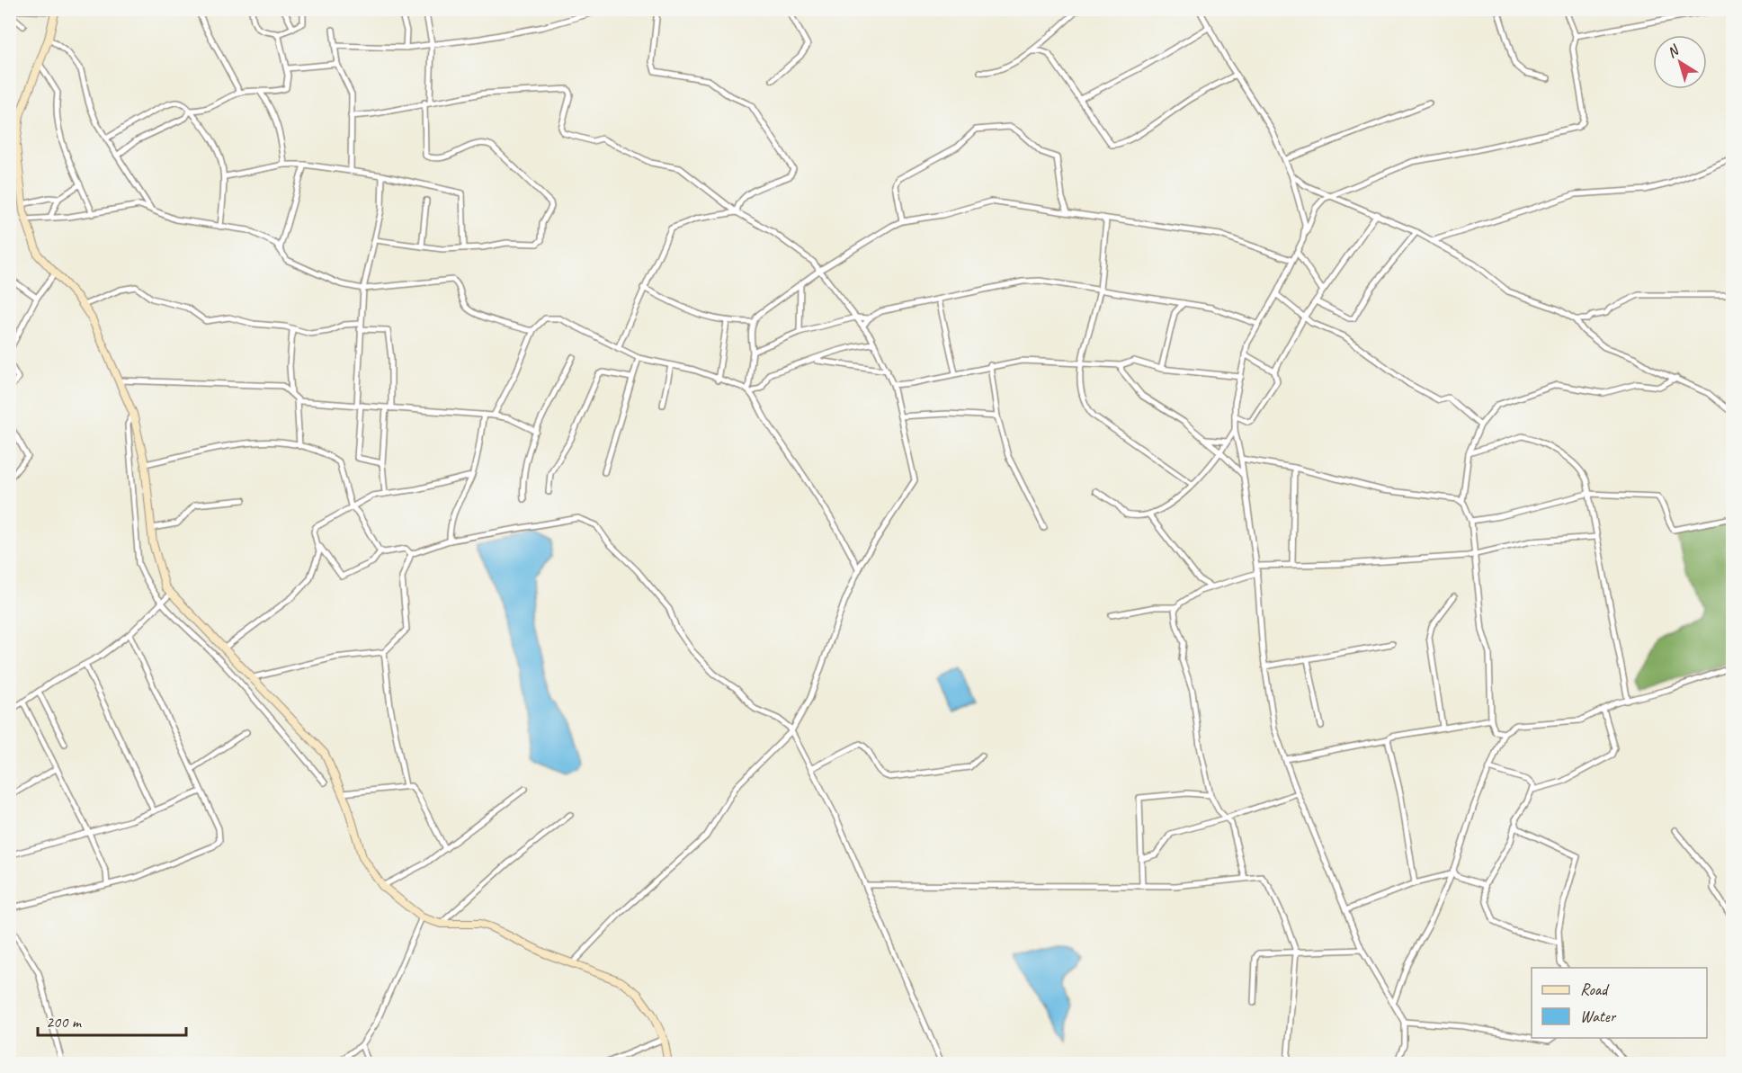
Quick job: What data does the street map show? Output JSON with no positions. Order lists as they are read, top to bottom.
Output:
{
  "legend": ["Road", "Water"],
  "scale_bar": "200 m",
  "north": "top left"
}
